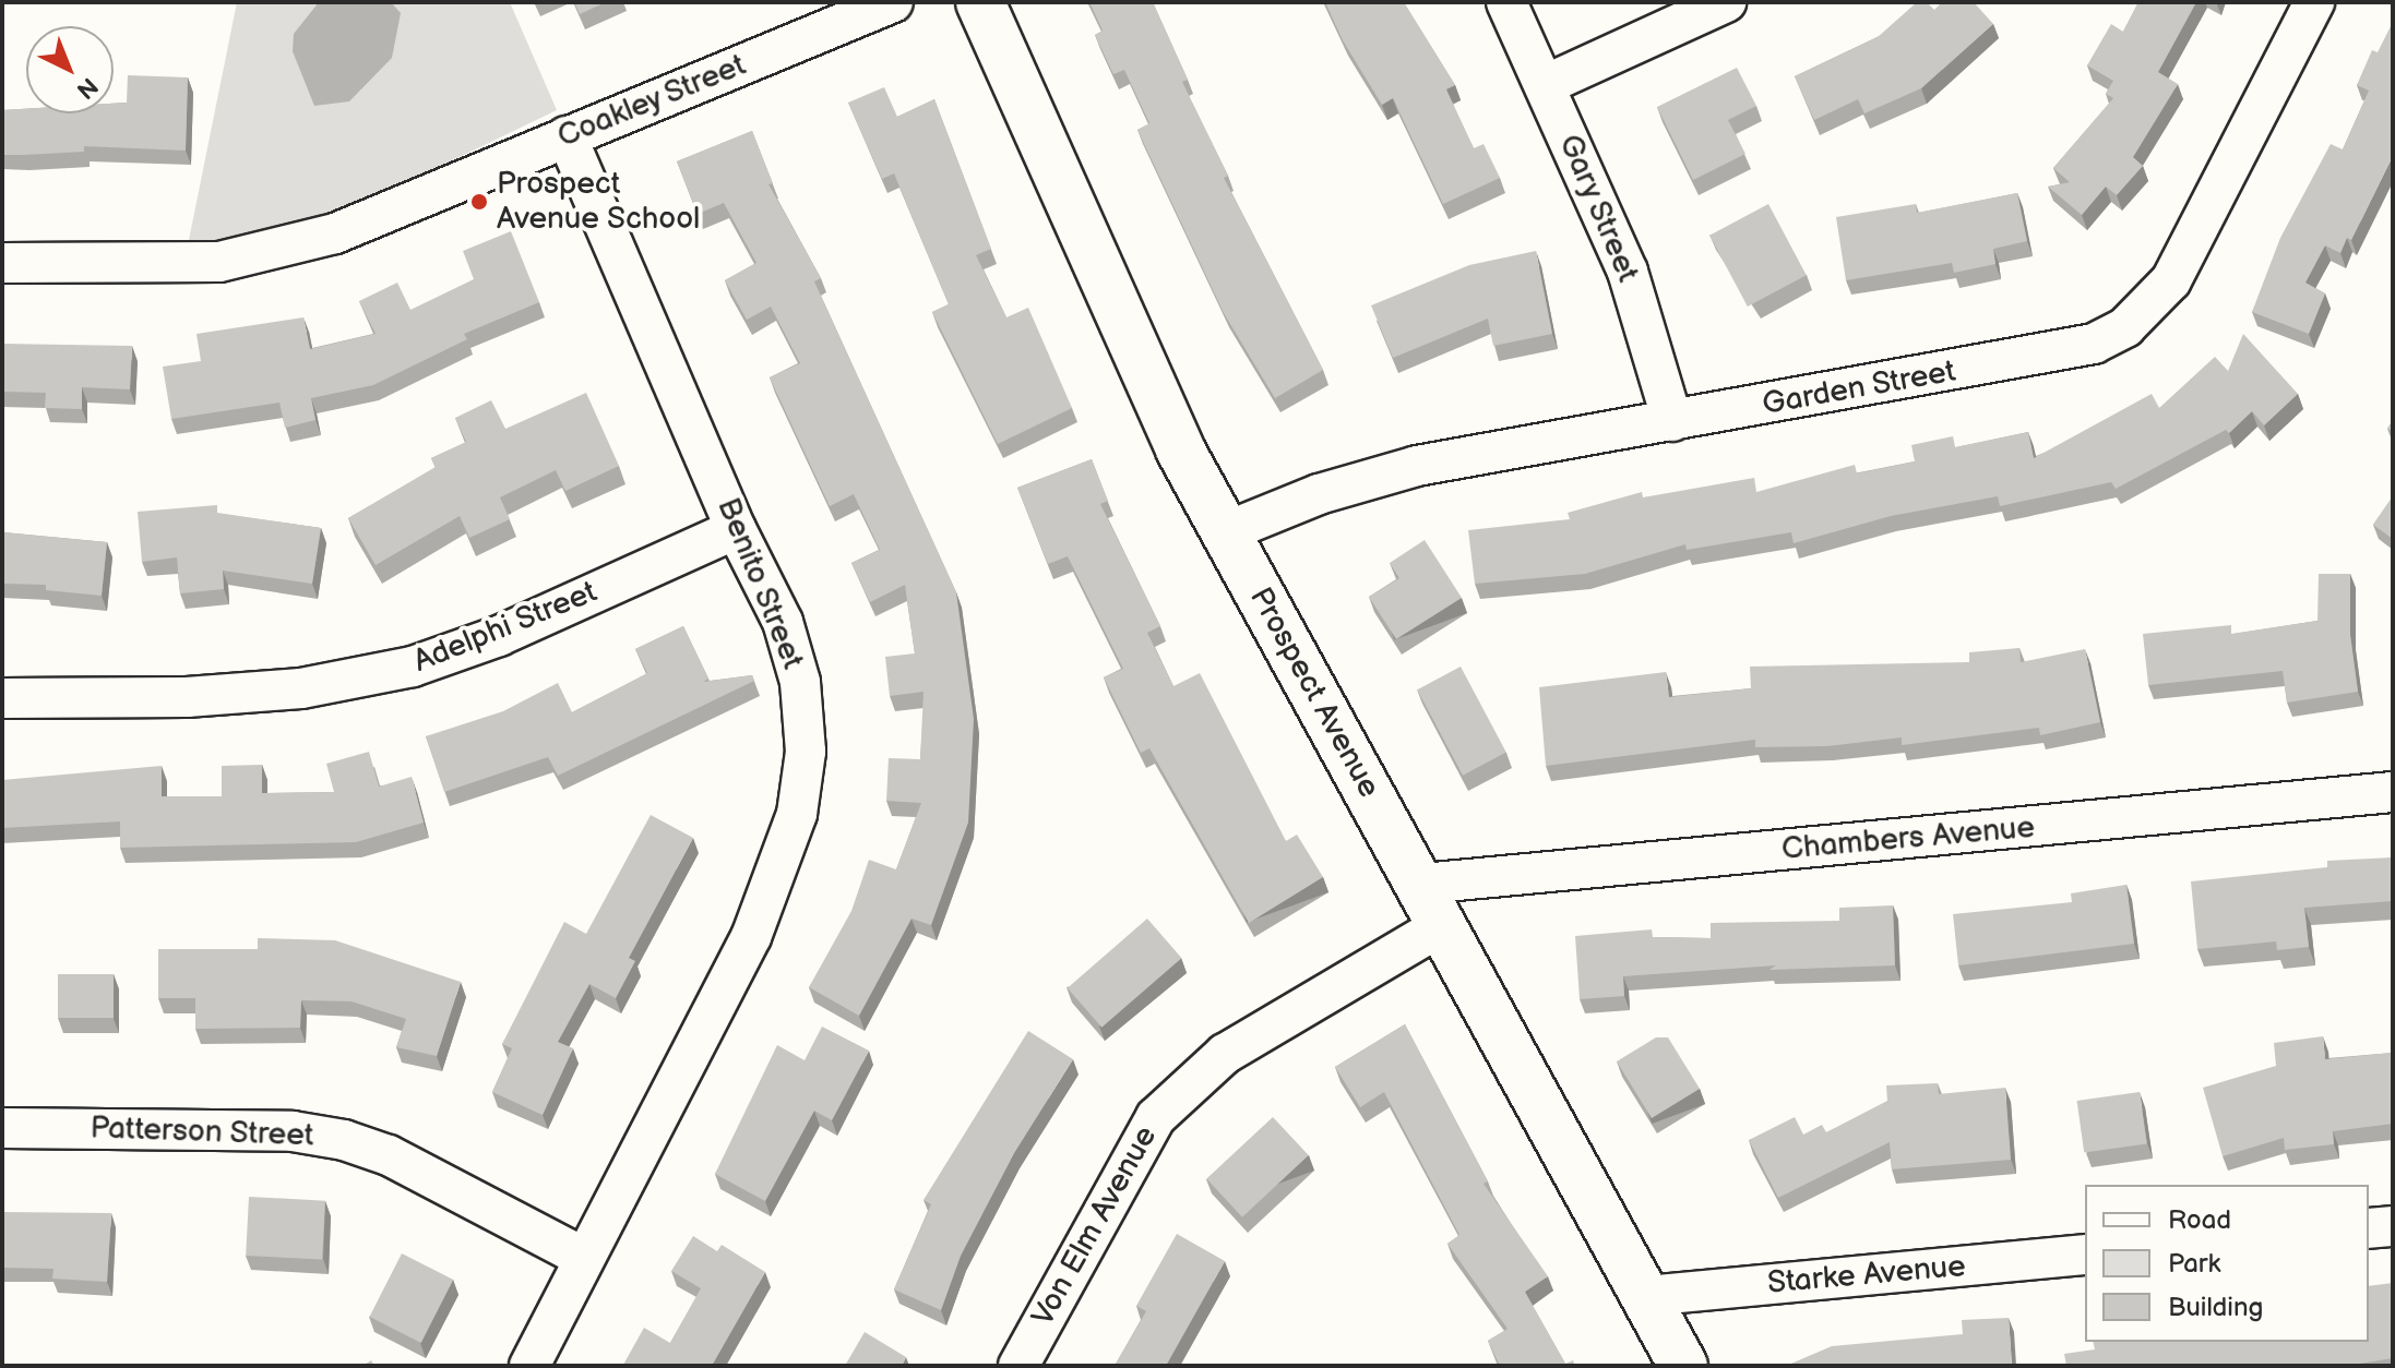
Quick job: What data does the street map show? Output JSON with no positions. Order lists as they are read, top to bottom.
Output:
{
  "streets": {
    "street": [
      "Coakley Street",
      "Gary Street",
      "Garden Street",
      "Benito Street",
      "Adelphi Street",
      "Prospect Avenue",
      "Chambers Avenue",
      "Patterson Street",
      "Von Elm Avenue",
      "Starke Avenue"
    ]
  },
  "crossings": [
    ["Coakley Street", "Benito Street"],
    ["Gary Street", "Garden Street"],
    ["Garden Street", "Prospect Avenue"],
    ["Benito Street", "Adelphi Street"],
    ["Benito Street", "Patterson Street"],
    ["Prospect Avenue", "Chambers Avenue"],
    ["Prospect Avenue", "Von Elm Avenue"],
    ["Prospect Avenue", "Starke Avenue"],
    ["Chambers Avenue", "Von Elm Avenue"]
  ],
  "places": ["Prospect Avenue School"],
  "legend": ["Road", "Park", "Building"],
  "north": "bottom right"
}
